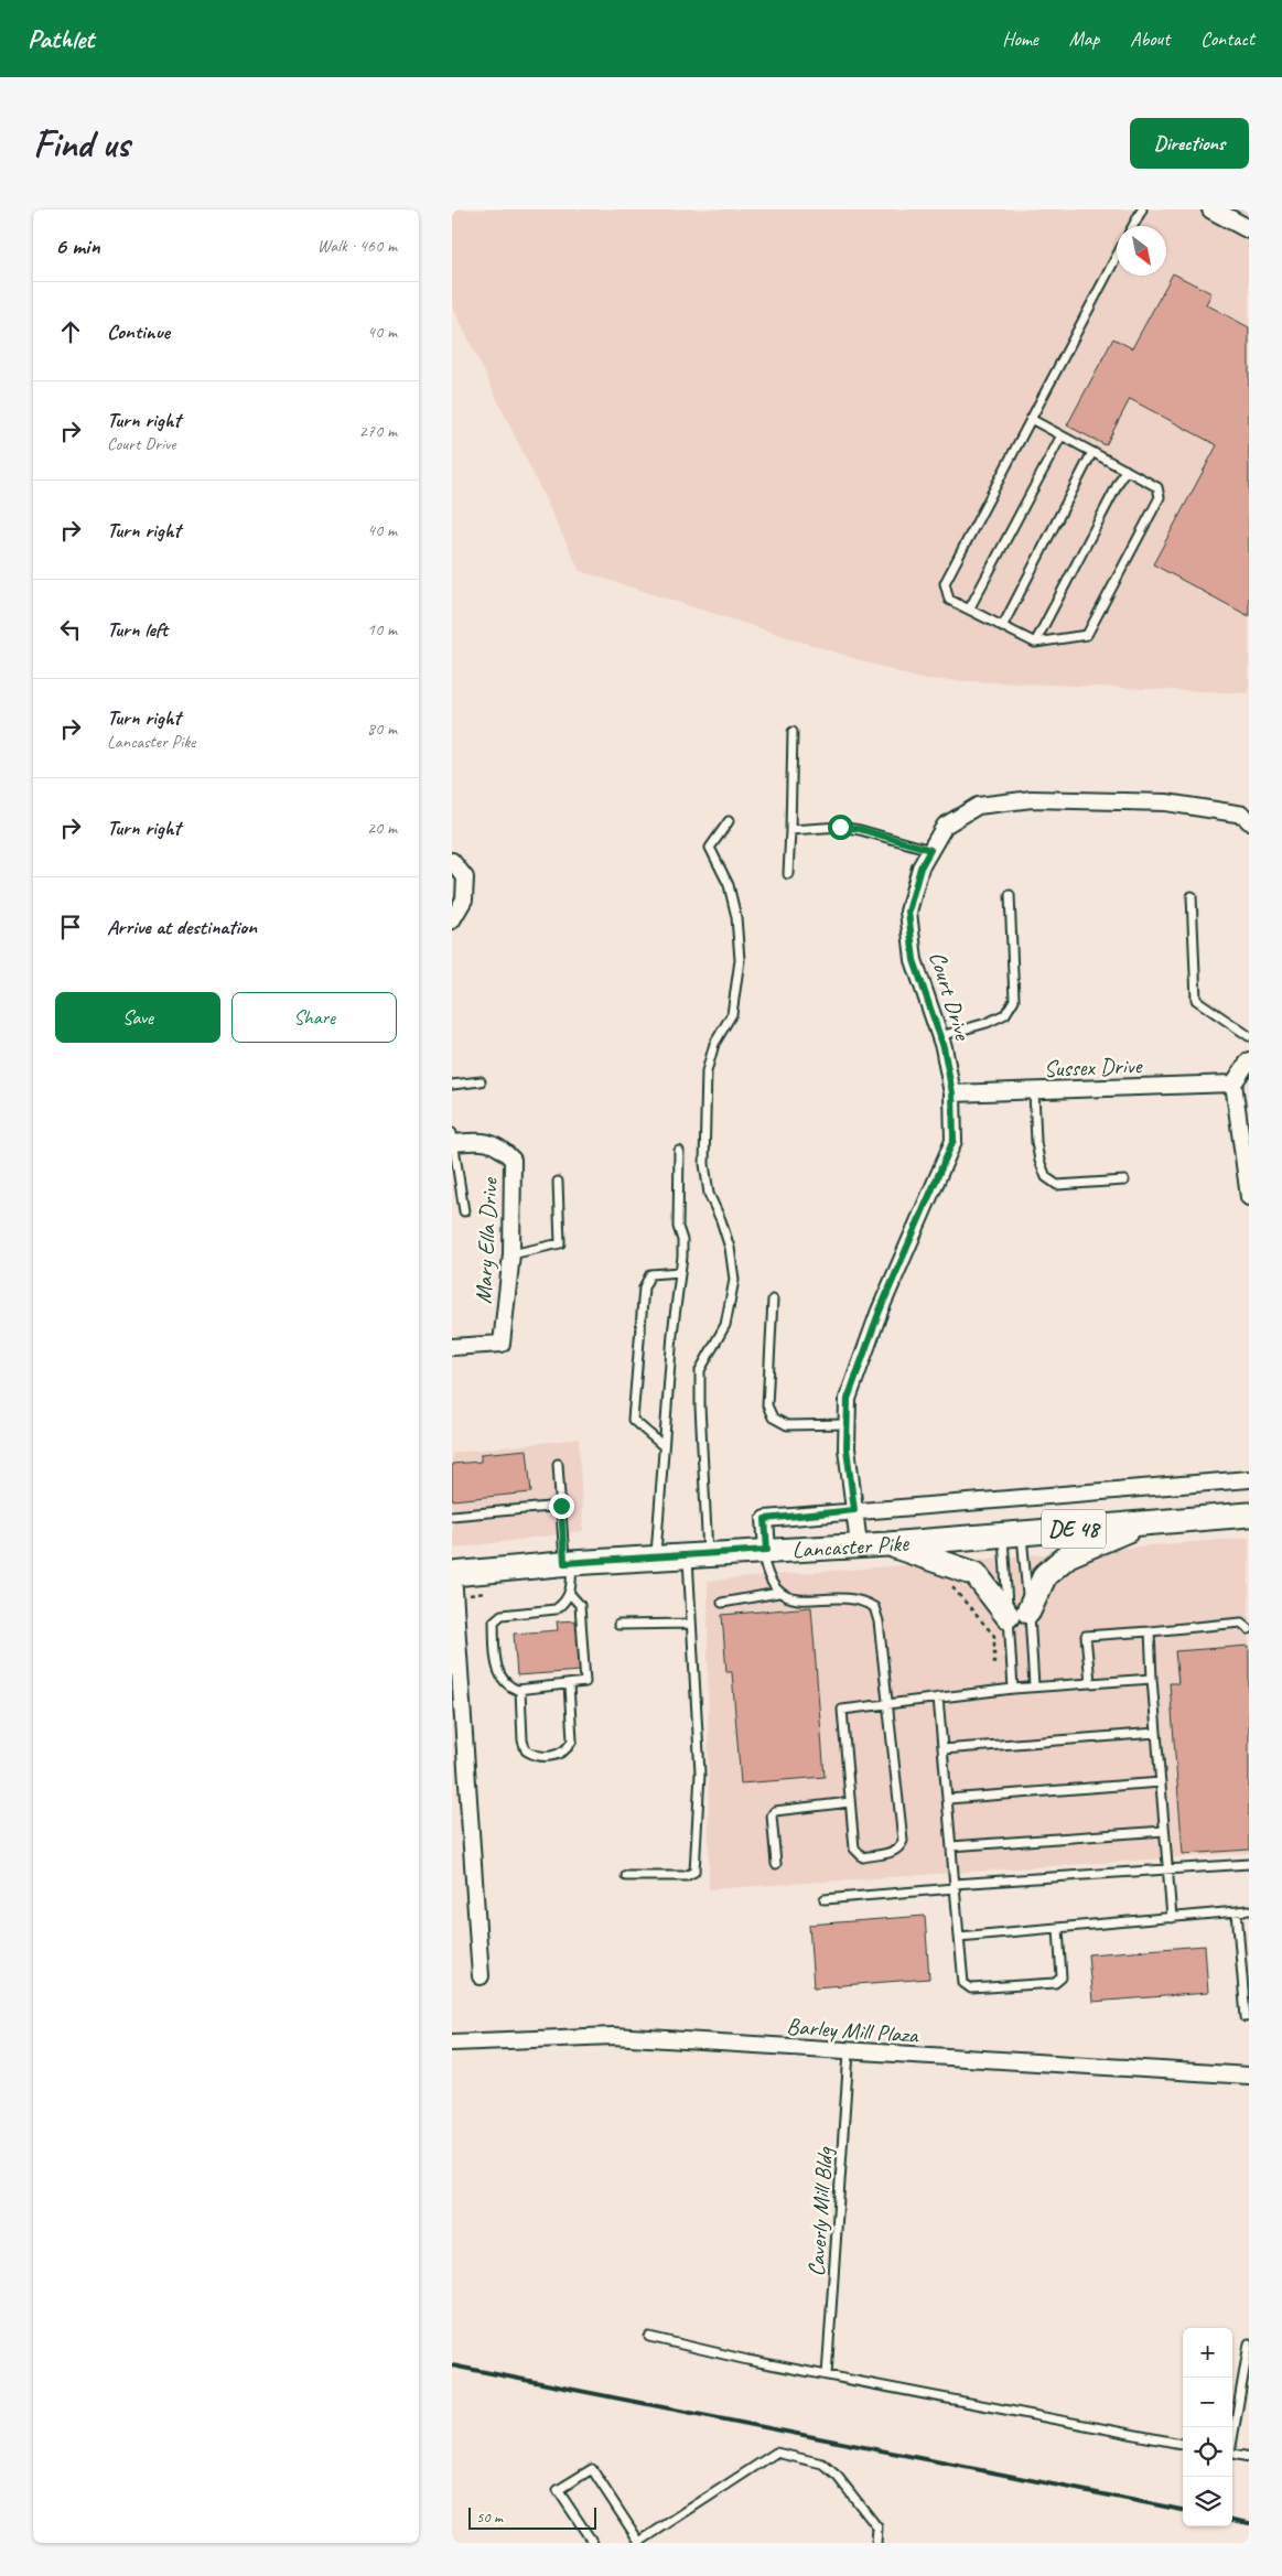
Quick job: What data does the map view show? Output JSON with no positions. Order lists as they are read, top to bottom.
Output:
{
  "streets": {
    "main road": ["DE 48", "Lancaster Pike"],
    "street": [
      "Court Drive",
      "Sussex Drive",
      "Mary Ella Drive",
      "Barley Mill Plaza"
    ],
    "lane": ["Caverly Mill Bldg"]
  },
  "crossings": [
    ["Court Drive", "Sussex Drive"],
    ["Court Drive", "Lancaster Pike"],
    ["Barley Mill Plaza", "Caverly Mill Bldg"]
  ],
  "scale_bar": "50 m",
  "north": "bottom right",
  "page": {
    "header": "Pathlet",
    "nav": [
      "Home",
      "Map",
      "About",
      "Contact"
    ],
    "buttons": [
      "Directions",
      ["Save", "Share"]
    ],
    "title": "Find us",
    "heading": ["6 min", "Walk · 460 m"],
    "list": [
      ["Continue", "40 m"],
      ["Turn right", "Court Drive", "270 m"],
      ["Turn right", "40 m"],
      ["Turn left", "10 m"],
      ["Turn right", "Lancaster Pike", "80 m"],
      ["Turn right", "20 m"],
      "Arrive at destination"
    ],
    "map_buttons": ["+", "−"],
    "scale": "50 m"
  }
}
